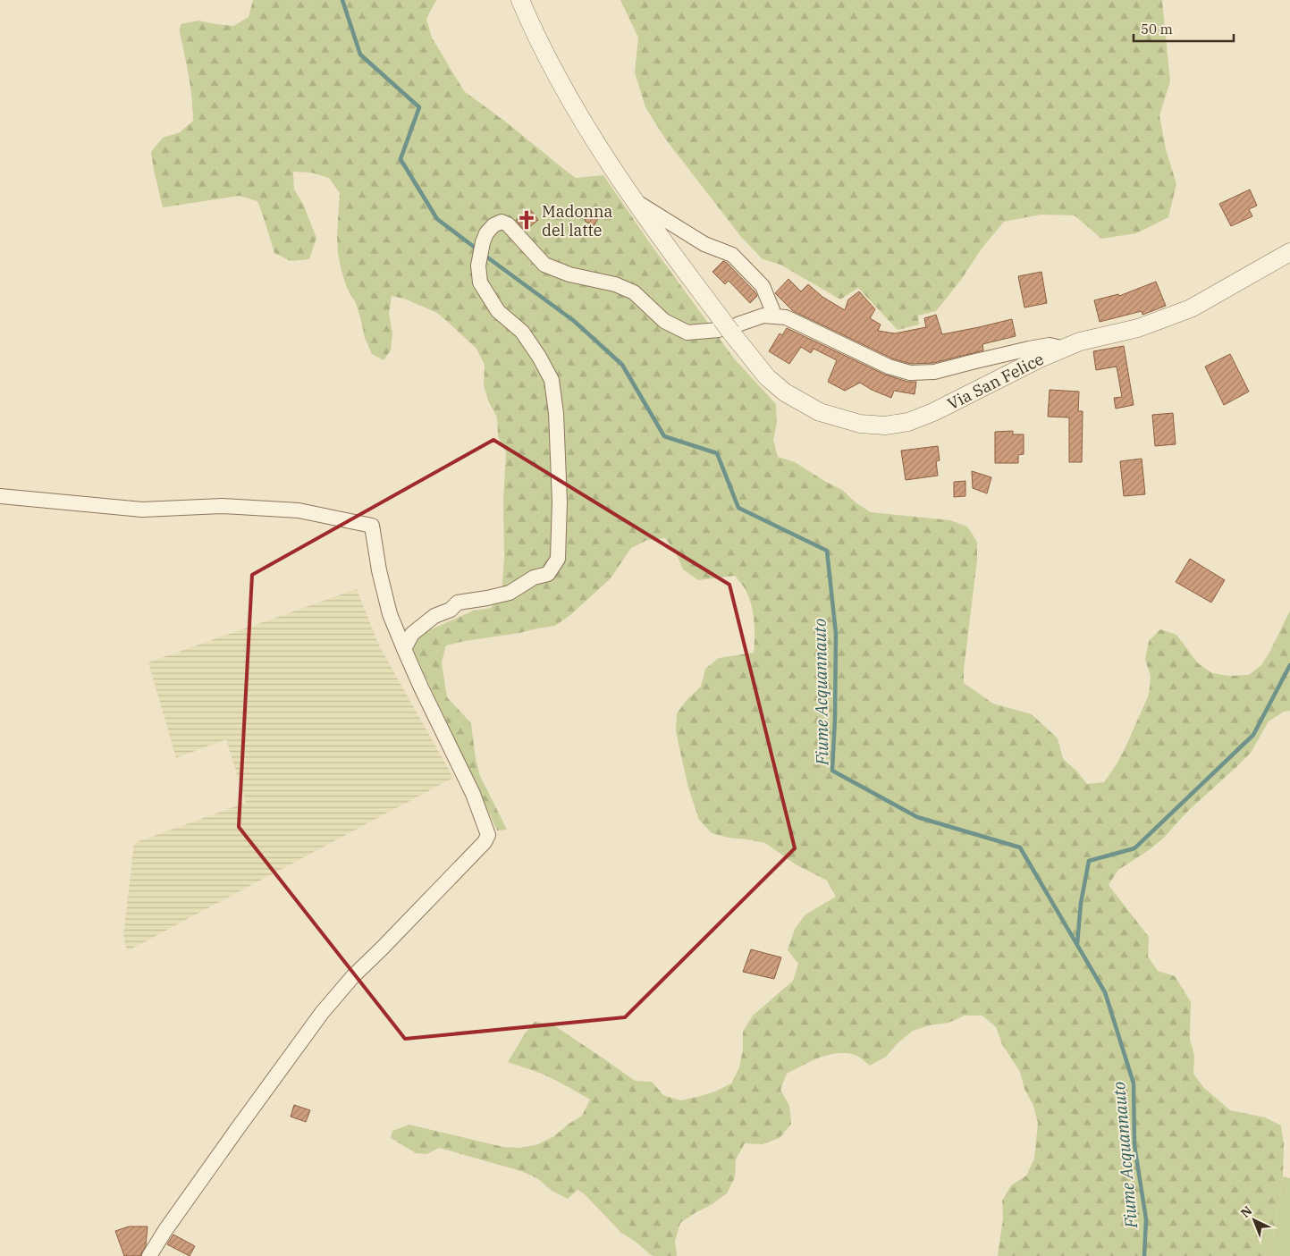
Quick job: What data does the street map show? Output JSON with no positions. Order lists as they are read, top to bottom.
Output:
{
  "streets": {
    "street": ["Via San Felice"]
  },
  "water": ["Fiume Acquannauto"],
  "places": {
    "church": ["Madonna del latte"]
  },
  "scale_bar": "50 m",
  "north": "top left"
}
